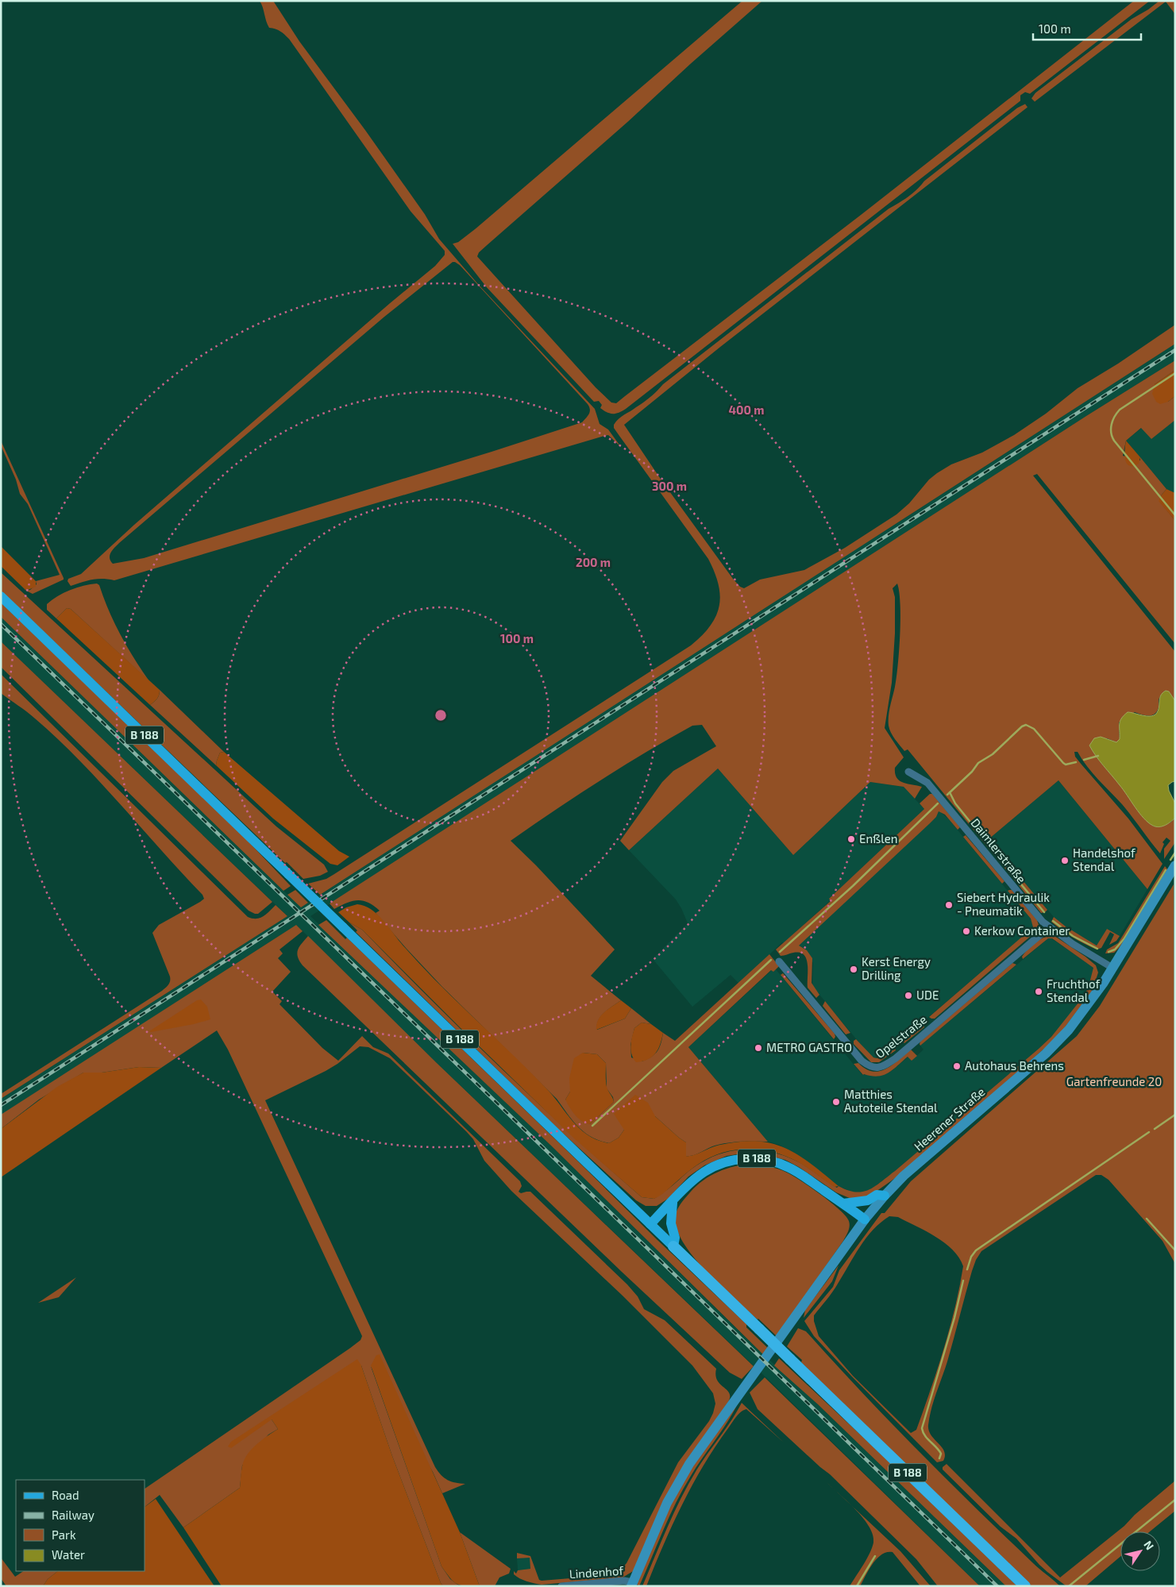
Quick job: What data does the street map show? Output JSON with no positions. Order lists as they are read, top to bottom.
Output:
{
  "streets": {
    "highway": ["B 188"],
    "main road": ["Heerener Straße"],
    "street": ["Daimlerstraße", "Opelstraße", "Lindenhof"]
  },
  "crossings": [
    ["B 188", "Heerener Straße"],
    ["Daimlerstraße", "Opelstraße"],
    ["Daimlerstraße", "Heerener Straße"],
    ["Heerener Straße", "Lindenhof"]
  ],
  "parks": ["Gartenfreunde 20"],
  "places": [
    "Enßlen",
    "Handelshof Stendal",
    "Siebert Hydraulik - Pneumatik",
    "Kerkow Container",
    "Kerst Energy Drilling",
    "Fruchthof Stendal",
    "UDE",
    "METRO GASTRO",
    "Autohaus Behrens",
    "Matthies Autoteile Stendal"
  ],
  "legend": [
    "Road",
    "Railway",
    "Park",
    "Water"
  ],
  "scale_bar": "100 m",
  "north": "top right",
  "rings": [
    "400 m",
    "300 m",
    "200 m",
    "100 m"
  ]
}
